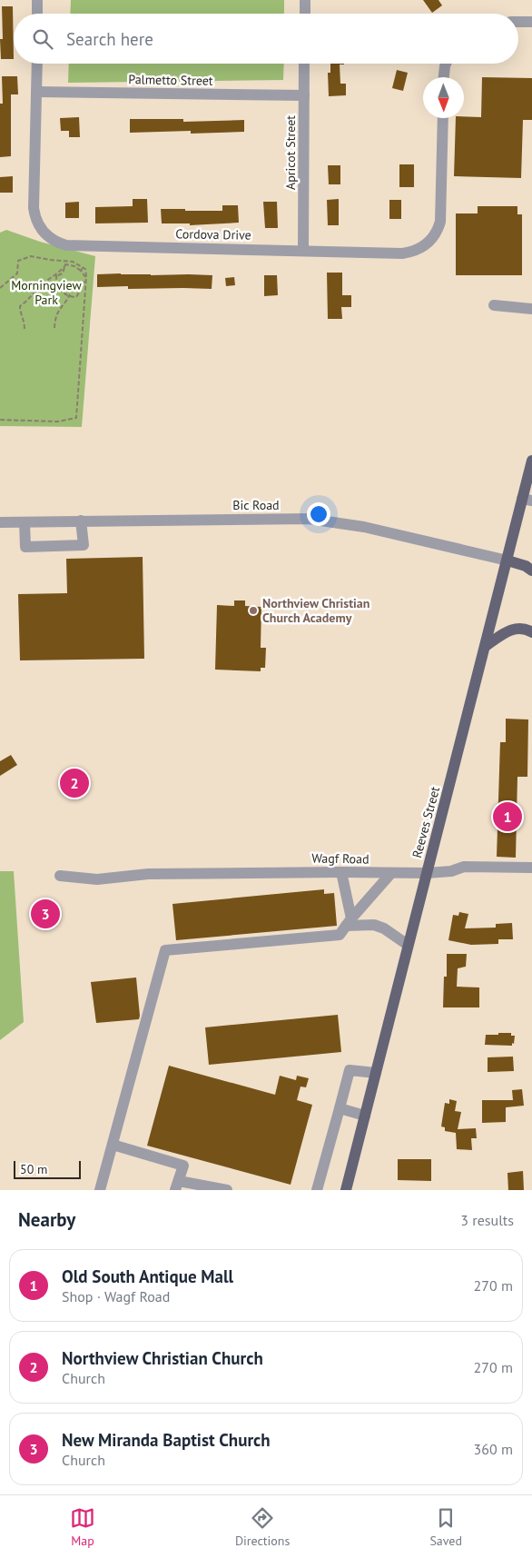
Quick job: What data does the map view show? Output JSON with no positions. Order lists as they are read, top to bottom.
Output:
{
  "streets": {
    "main road": ["Reeves Street"],
    "street": [
      "Palmetto Street",
      "Apricot Street",
      "Cordova Drive",
      "Bic Road",
      "Wagf Road"
    ]
  },
  "crossings": [
    ["Palmetto Street", "Apricot Street"],
    ["Palmetto Street", "Cordova Drive"],
    ["Apricot Street", "Cordova Drive"],
    ["Bic Road", "Reeves Street"],
    ["Reeves Street", "Wagf Road"]
  ],
  "parks": ["Morningview Park"],
  "places": ["Northview Christian Church Academy"],
  "scale_bar": "50 m",
  "north": "bottom",
  "page": {
    "search": "Search here",
    "pins": ["2", "1", "3"],
    "scale": "50 m",
    "heading": ["Nearby", "3 results"],
    "list": [
      {
        "mark": "1",
        "name": "Old South Antique Mall",
        "note": "Shop · Wagf Road",
        "value": "270 m"
      },
      {
        "mark": "2",
        "name": "Northview Christian Church",
        "note": "Church",
        "value": "270 m"
      },
      {
        "mark": "3",
        "name": "New Miranda Baptist Church",
        "note": "Church",
        "value": "360 m"
      }
    ],
    "nav": ["Map", "Directions", "Saved"]
  }
}
